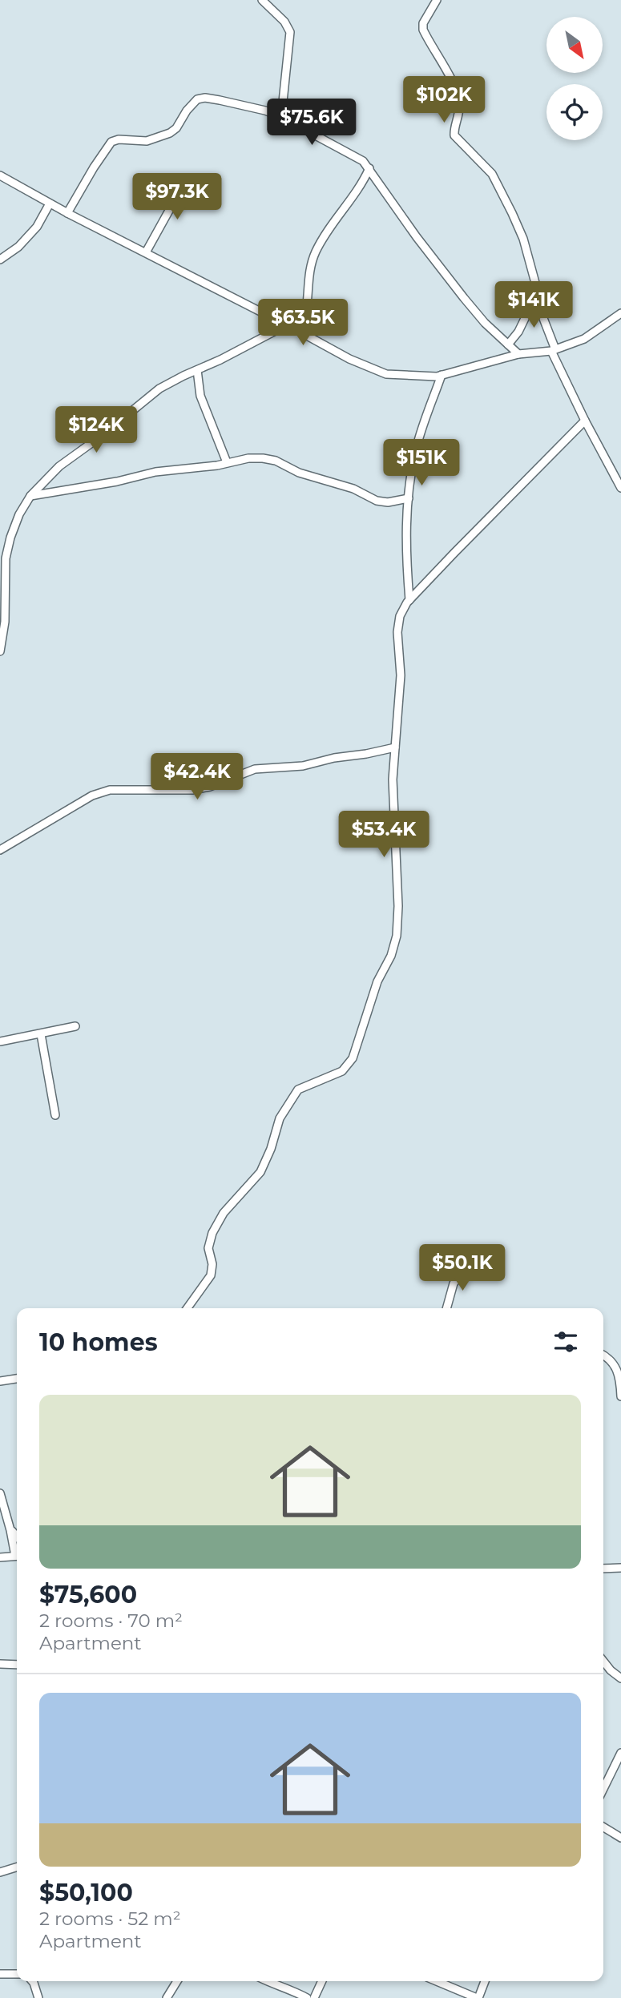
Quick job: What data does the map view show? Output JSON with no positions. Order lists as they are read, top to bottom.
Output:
{
  "north": "bottom right",
  "page": {
    "price": [
      "$102K",
      "$75.6K",
      "$97.3K",
      "$141K",
      "$63.5K",
      "$124K",
      "$151K",
      "$42.4K",
      "$53.4K",
      "$50.1K"
    ],
    "heading": "10 homes",
    "list": [
      {
        "name": "$75,600",
        "note": "2 rooms · 70 m² · Apartment"
      },
      {
        "name": "$50,100",
        "note": "2 rooms · 52 m² · Apartment"
      }
    ]
  }
}
